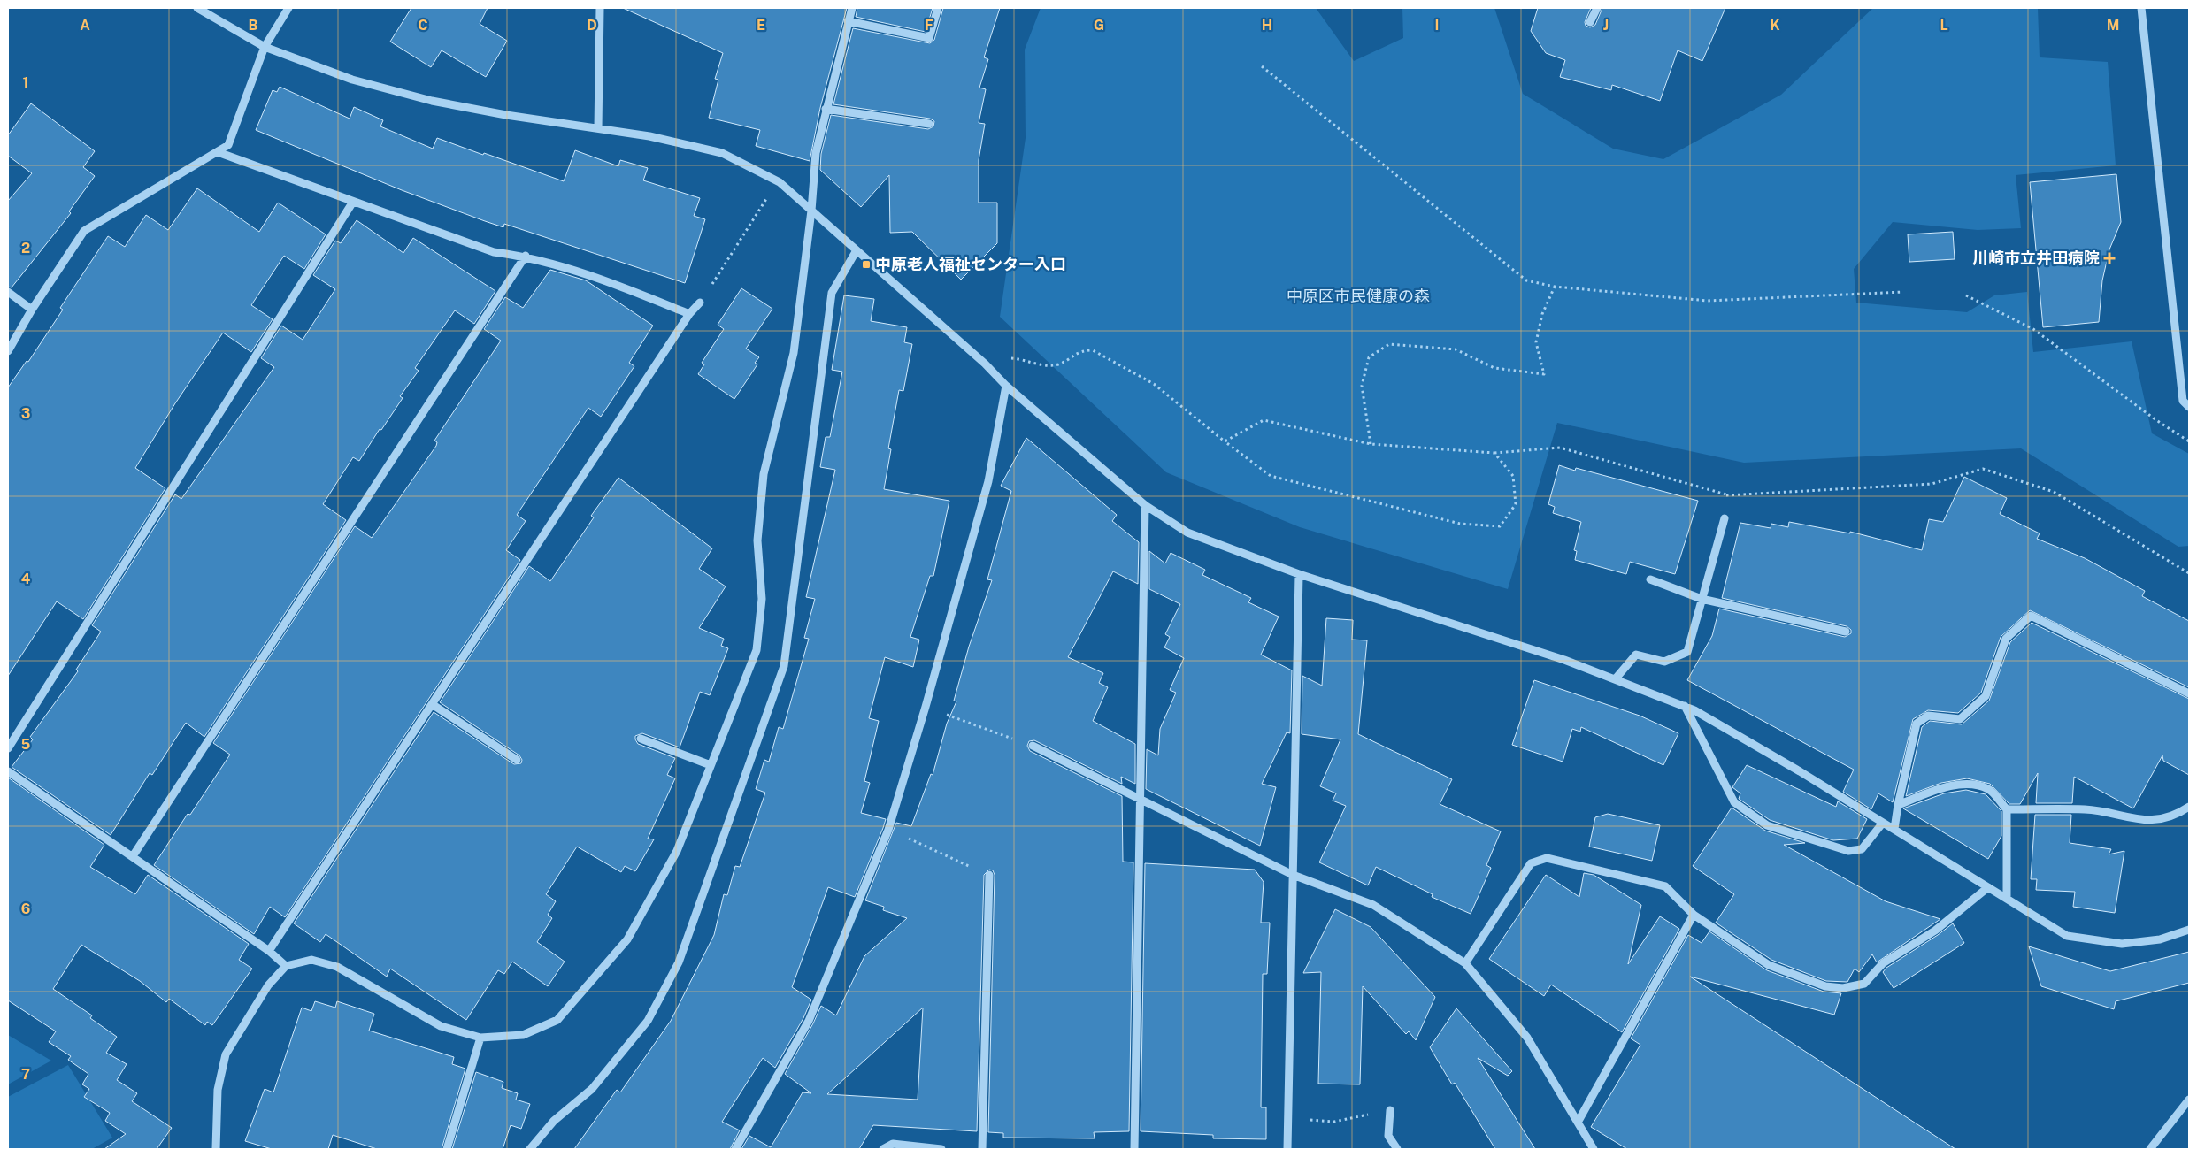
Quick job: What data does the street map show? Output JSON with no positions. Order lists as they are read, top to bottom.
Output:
{
  "parks": ["中原区市民健康の森"],
  "places": {
    "health": ["川崎市立井田病院"],
    "transit": ["中原老人福祉センター入口"]
  },
  "grid": {
    "columns": [
      "A",
      "B",
      "C",
      "D",
      "E",
      "F",
      "G",
      "H",
      "I",
      "J",
      "K",
      "L",
      "M"
    ],
    "rows": [
      "1",
      "2",
      "3",
      "4",
      "5",
      "6",
      "7"
    ]
  }
}
